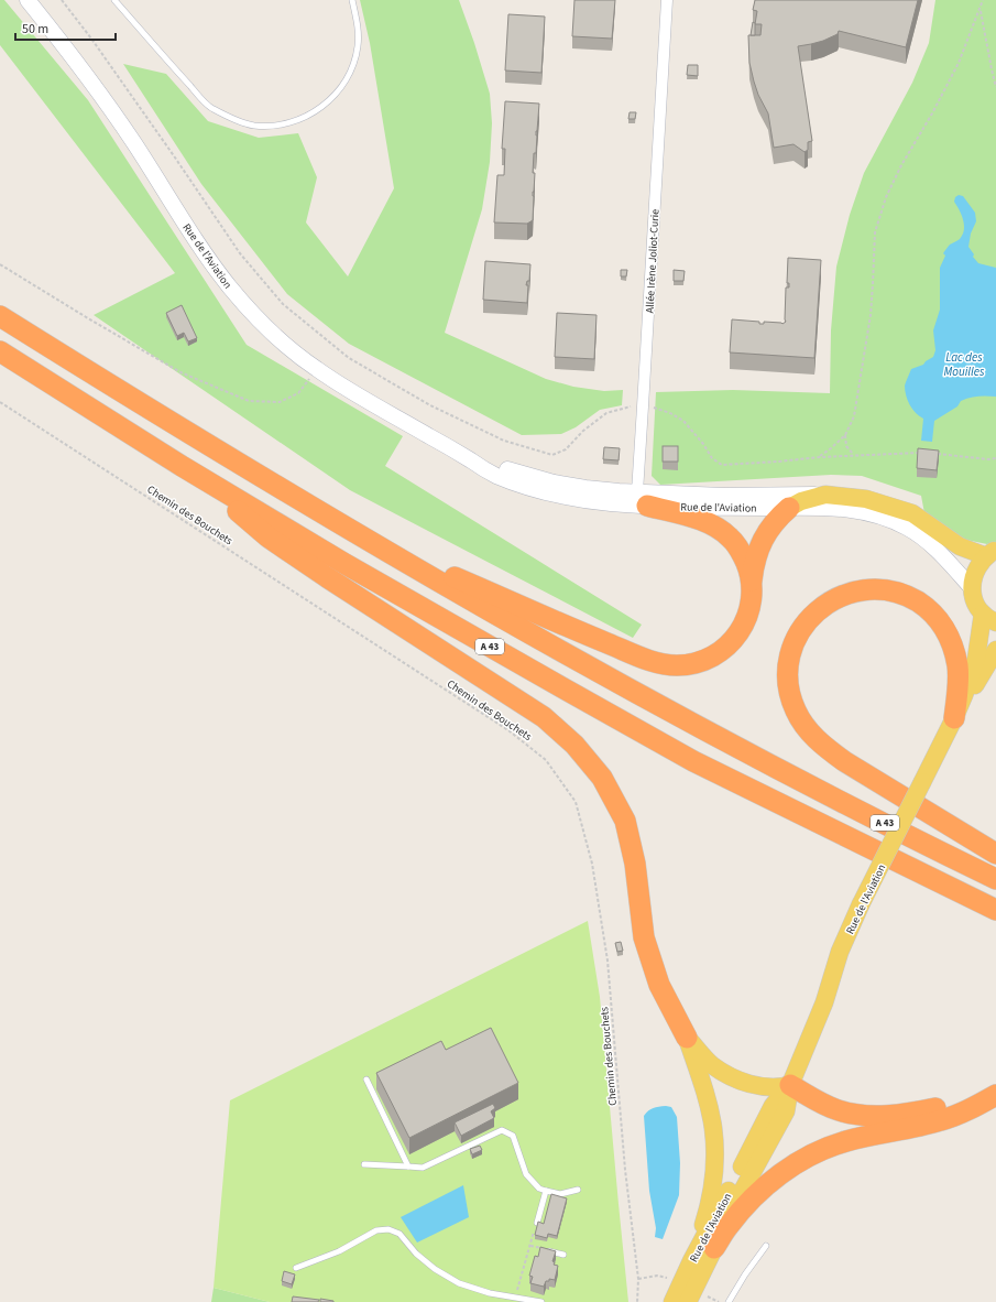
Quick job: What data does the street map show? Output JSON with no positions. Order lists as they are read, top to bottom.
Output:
{
  "streets": {
    "highway": ["A 43"],
    "main road": ["Rue de l'Aviation"],
    "street": ["Allée Irène Joliot-Curie"],
    "path": ["Chemin des Bouchets"]
  },
  "crossings": [
    ["Rue de l'Aviation", "Allée Irène Joliot-Curie"]
  ],
  "water": ["Lac des Mouilles"],
  "scale_bar": "50 m"
}
